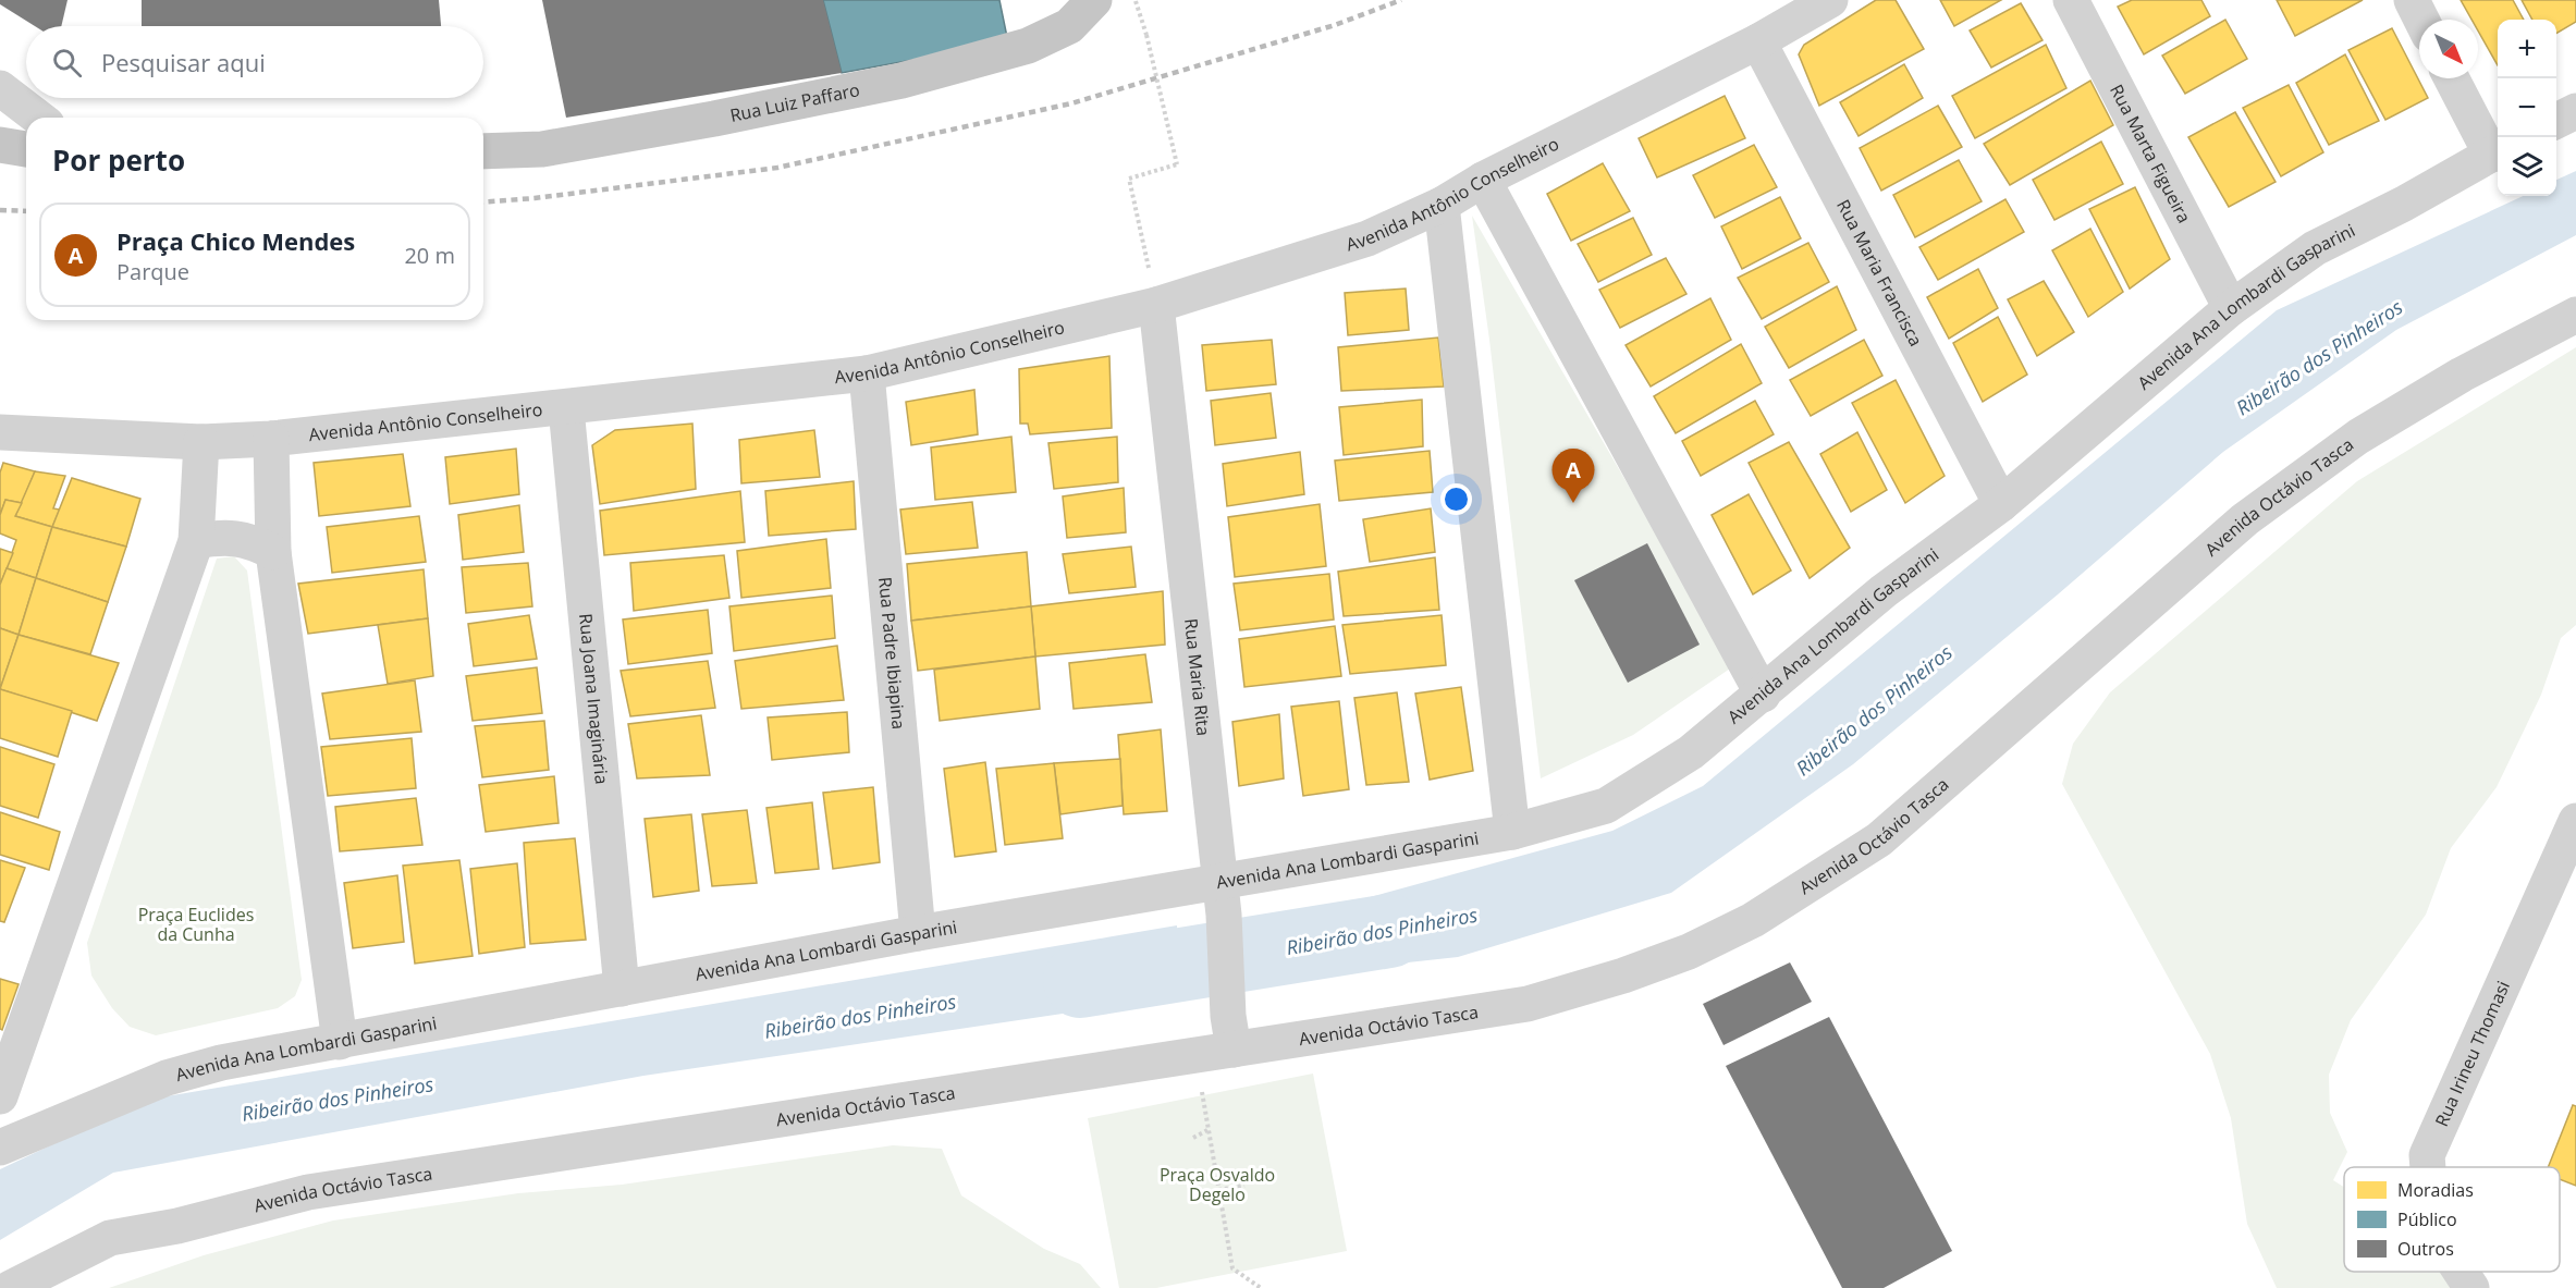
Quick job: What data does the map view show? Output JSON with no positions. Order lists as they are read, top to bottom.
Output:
{
  "streets": {
    "main road": ["Rua Luiz Paffaro"],
    "street": [
      "Rua Marta Figueira",
      "Avenida Antônio Conselheiro",
      "Rua Maria Francisca",
      "Avenida Ana Lombardi Gasparini",
      "Avenida Octávio Tasca",
      "Rua Padre Ibiapina",
      "Rua Maria Rita",
      "Rua Joana Imaginária",
      "Rua Irineu Thomasi"
    ]
  },
  "crossings": [
    ["Rua Marta Figueira", "Avenida Ana Lombardi Gasparini"],
    ["Avenida Antônio Conselheiro", "Rua Maria Francisca"],
    ["Avenida Antônio Conselheiro", "Rua Padre Ibiapina"],
    ["Avenida Antônio Conselheiro", "Rua Maria Rita"],
    ["Avenida Antônio Conselheiro", "Rua Joana Imaginária"],
    ["Rua Maria Francisca", "Avenida Ana Lombardi Gasparini"],
    ["Avenida Ana Lombardi Gasparini", "Rua Padre Ibiapina"],
    ["Avenida Ana Lombardi Gasparini", "Rua Maria Rita"],
    ["Avenida Ana Lombardi Gasparini", "Rua Joana Imaginária"],
    ["Avenida Octávio Tasca", "Rua Maria Rita"]
  ],
  "water": ["Ribeirão dos Pinheiros"],
  "parks": ["Praça Euclides da Cunha", "Praça Osvaldo Degelo"],
  "legend": ["Moradias", "Público", "Outros"],
  "north": "bottom right",
  "page": {
    "map_buttons": ["+", "−"],
    "search": "Pesquisar aqui",
    "heading": "Por perto",
    "list": [
      {
        "mark": "A",
        "name": "Praça Chico Mendes",
        "note": "Parque",
        "value": "20 m"
      }
    ],
    "pins": "A"
  }
}
